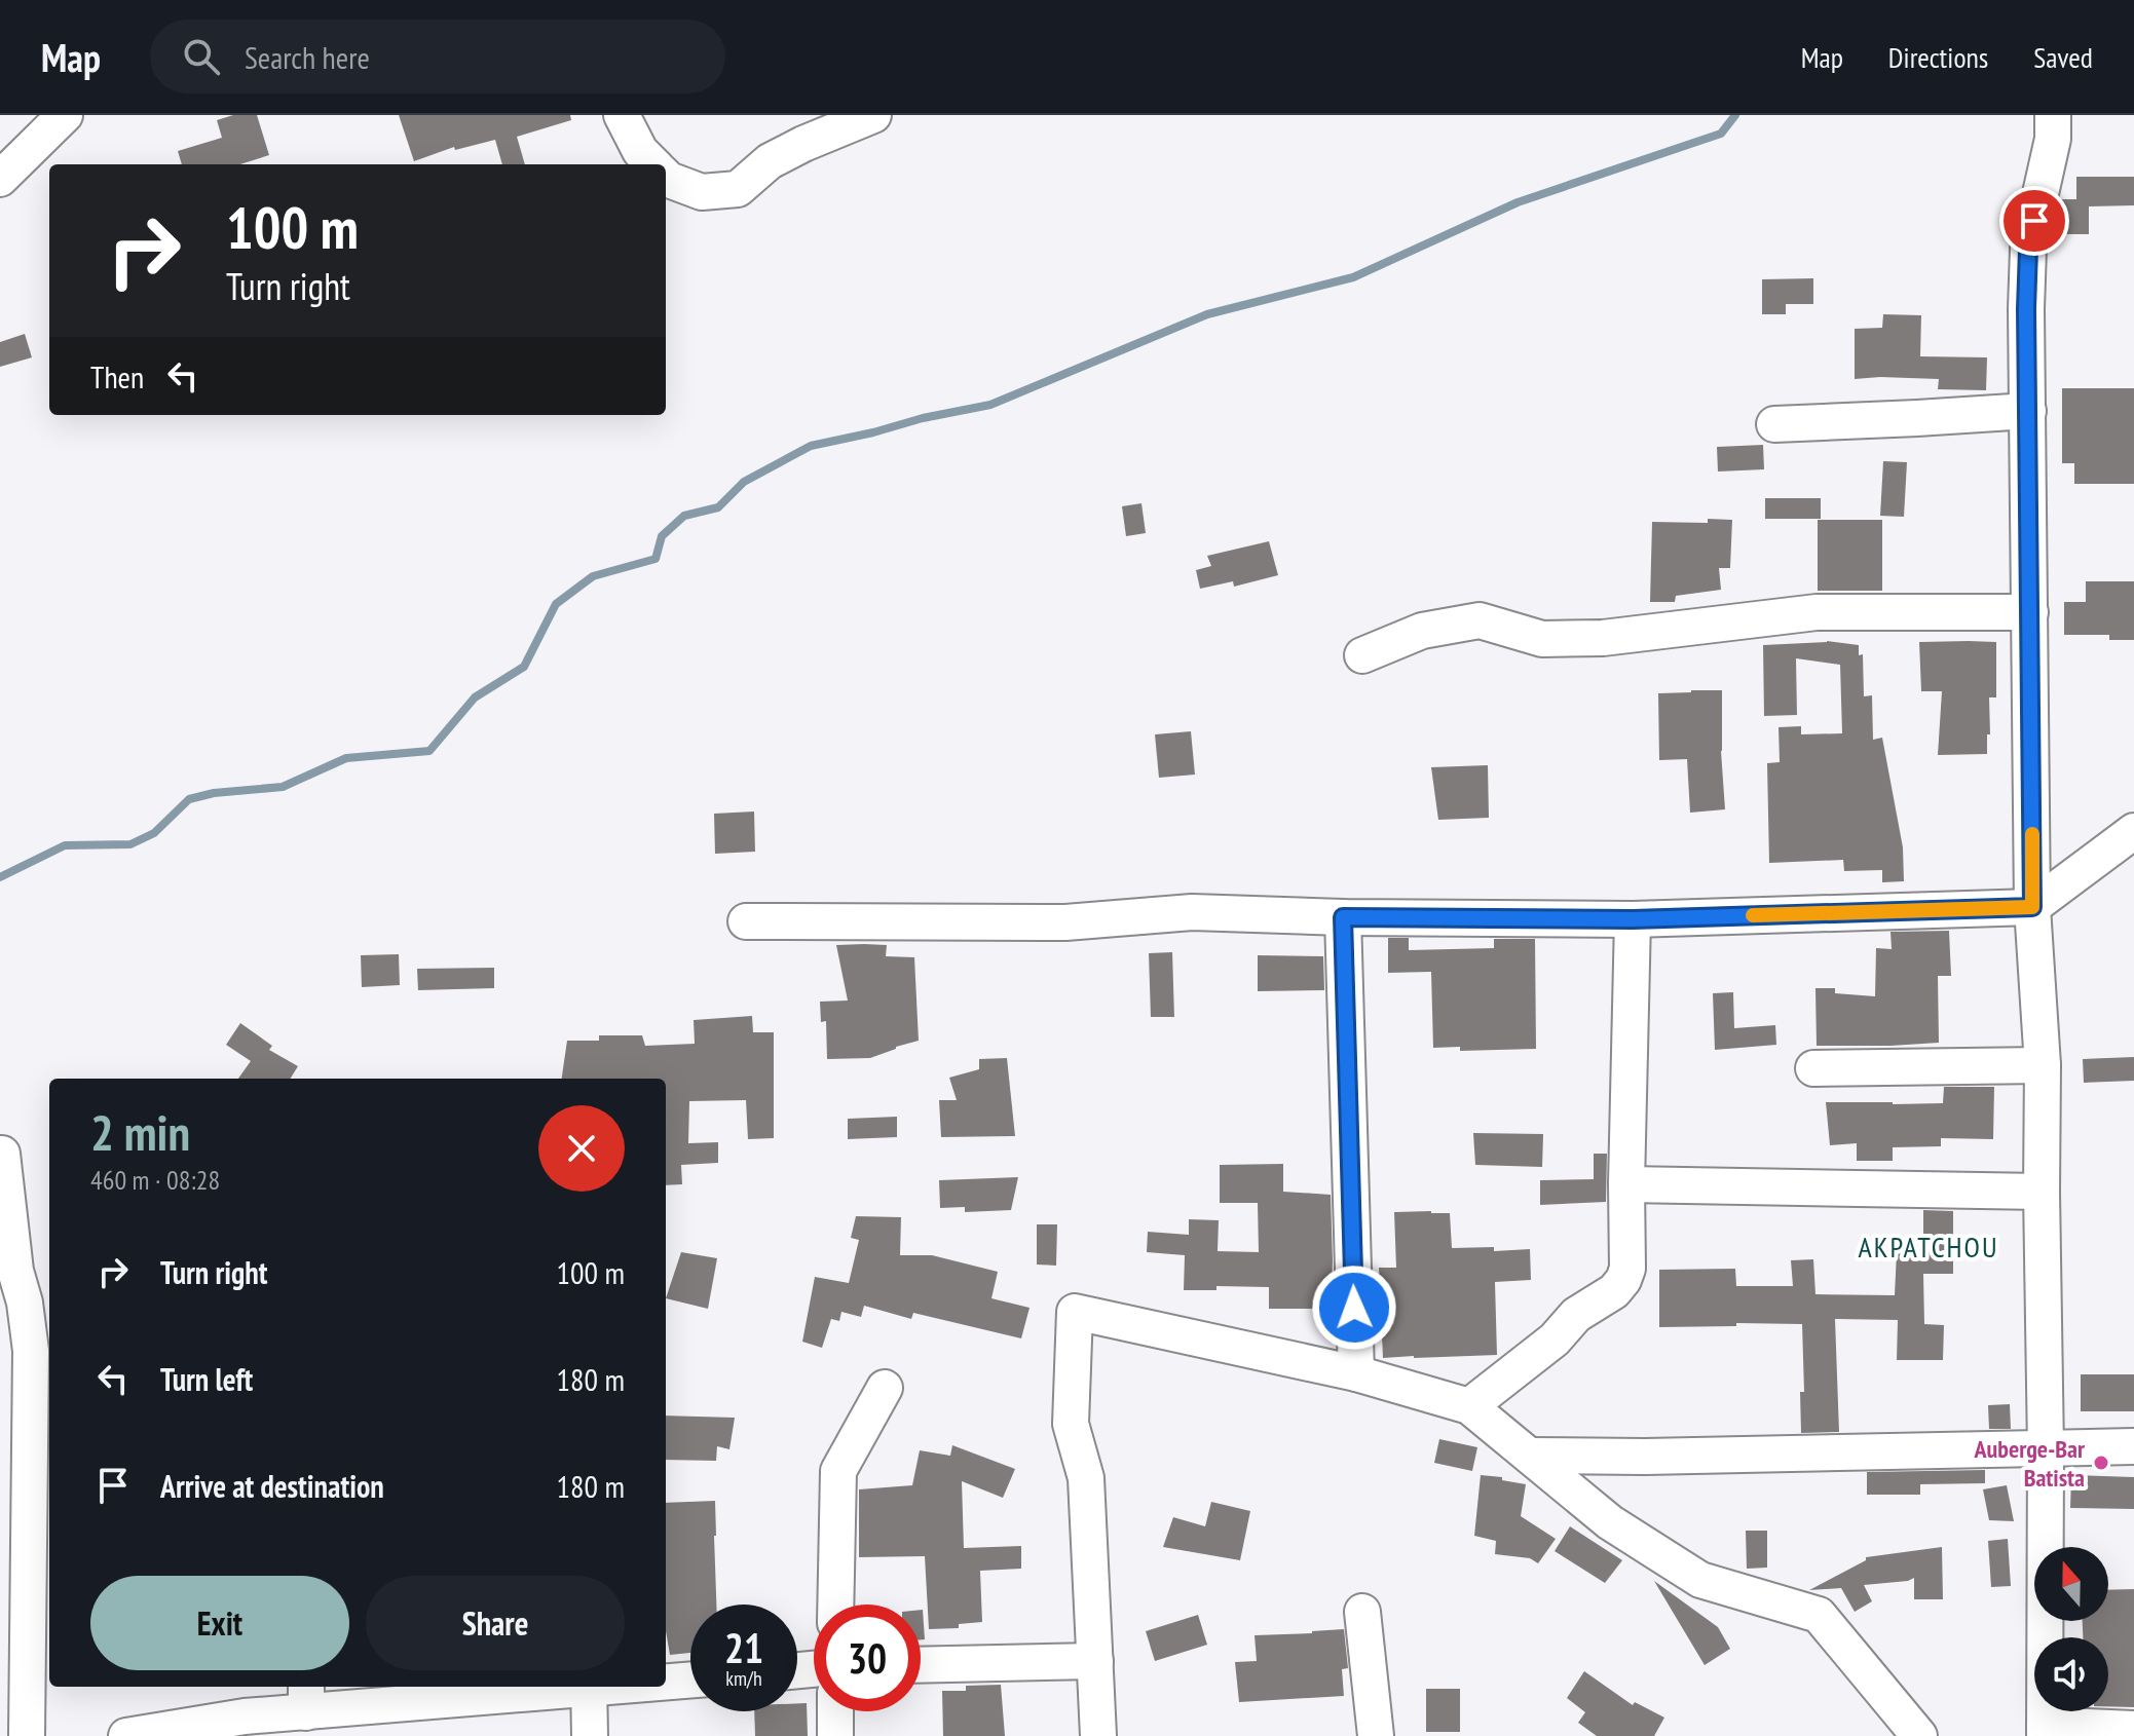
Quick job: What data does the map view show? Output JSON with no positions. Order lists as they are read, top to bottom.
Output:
{
  "districts": ["AKPATCHOU"],
  "places": ["Auberge-Bar Batista"],
  "north": "top",
  "page": {
    "header": "Map",
    "search": "Search here",
    "nav": ["Map", "Directions", "Saved"],
    "turn": ["100 m", "Turn right"],
    "then": "Then",
    "heading": ["2 min", "460 m · 08:28"],
    "list": [
      {
        "name": "Turn right",
        "value": "100 m"
      },
      {
        "name": "Turn left",
        "value": "180 m"
      },
      {
        "name": "Arrive at destination",
        "value": "180 m"
      }
    ],
    "buttons": ["Exit", "Share"],
    "speed": "21 km/h",
    "limit": "30"
  }
}
